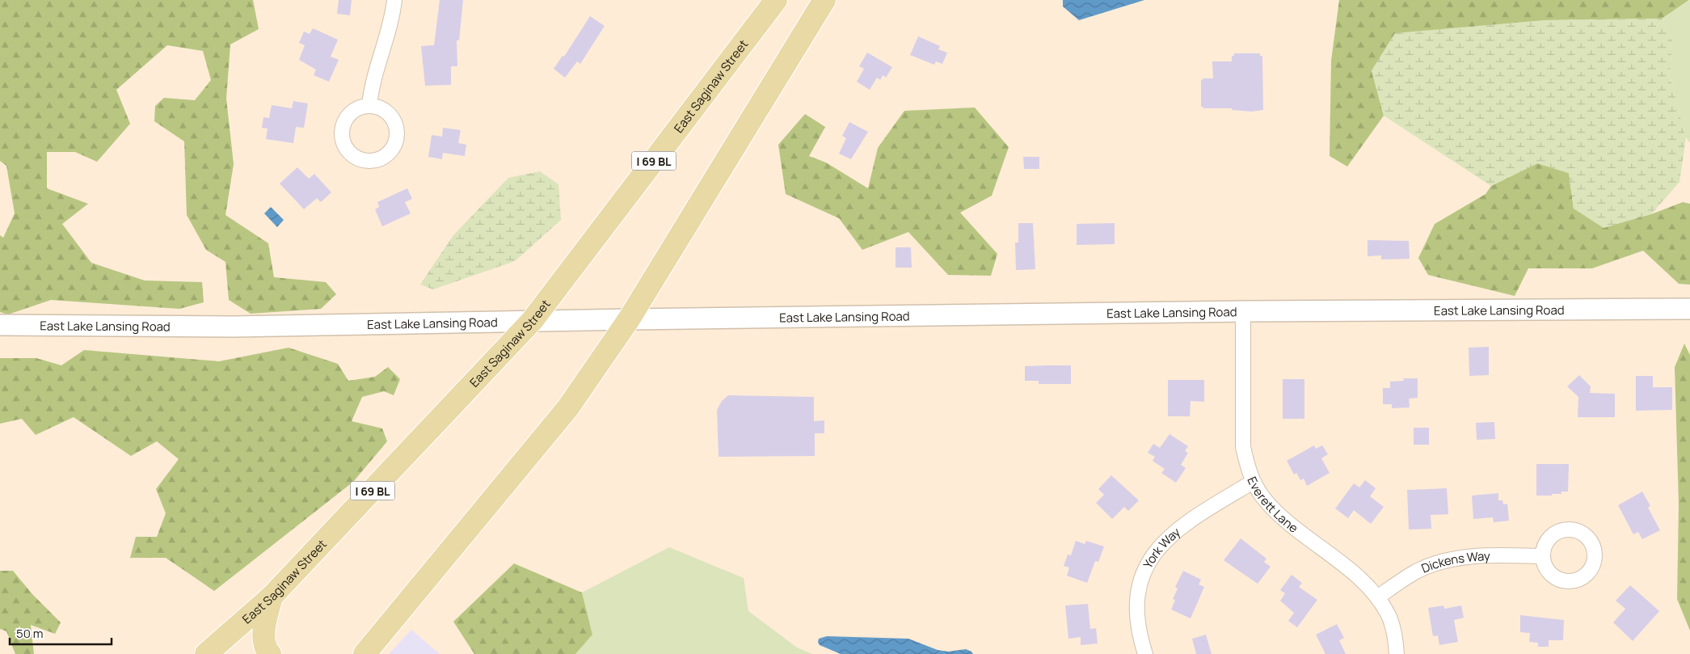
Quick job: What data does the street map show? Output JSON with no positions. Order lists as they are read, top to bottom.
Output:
{
  "streets": {
    "main road": ["East Saginaw Street", "I 69 BL"],
    "street": [
      "East Lake Lansing Road",
      "Everett Lane",
      "York Way",
      "Dickens Way"
    ]
  },
  "crossings": [
    ["East Saginaw Street", "East Lake Lansing Road"],
    ["East Lake Lansing Road", "Everett Lane"],
    ["Everett Lane", "York Way"],
    ["Everett Lane", "Dickens Way"]
  ],
  "scale_bar": "50 m"
}
